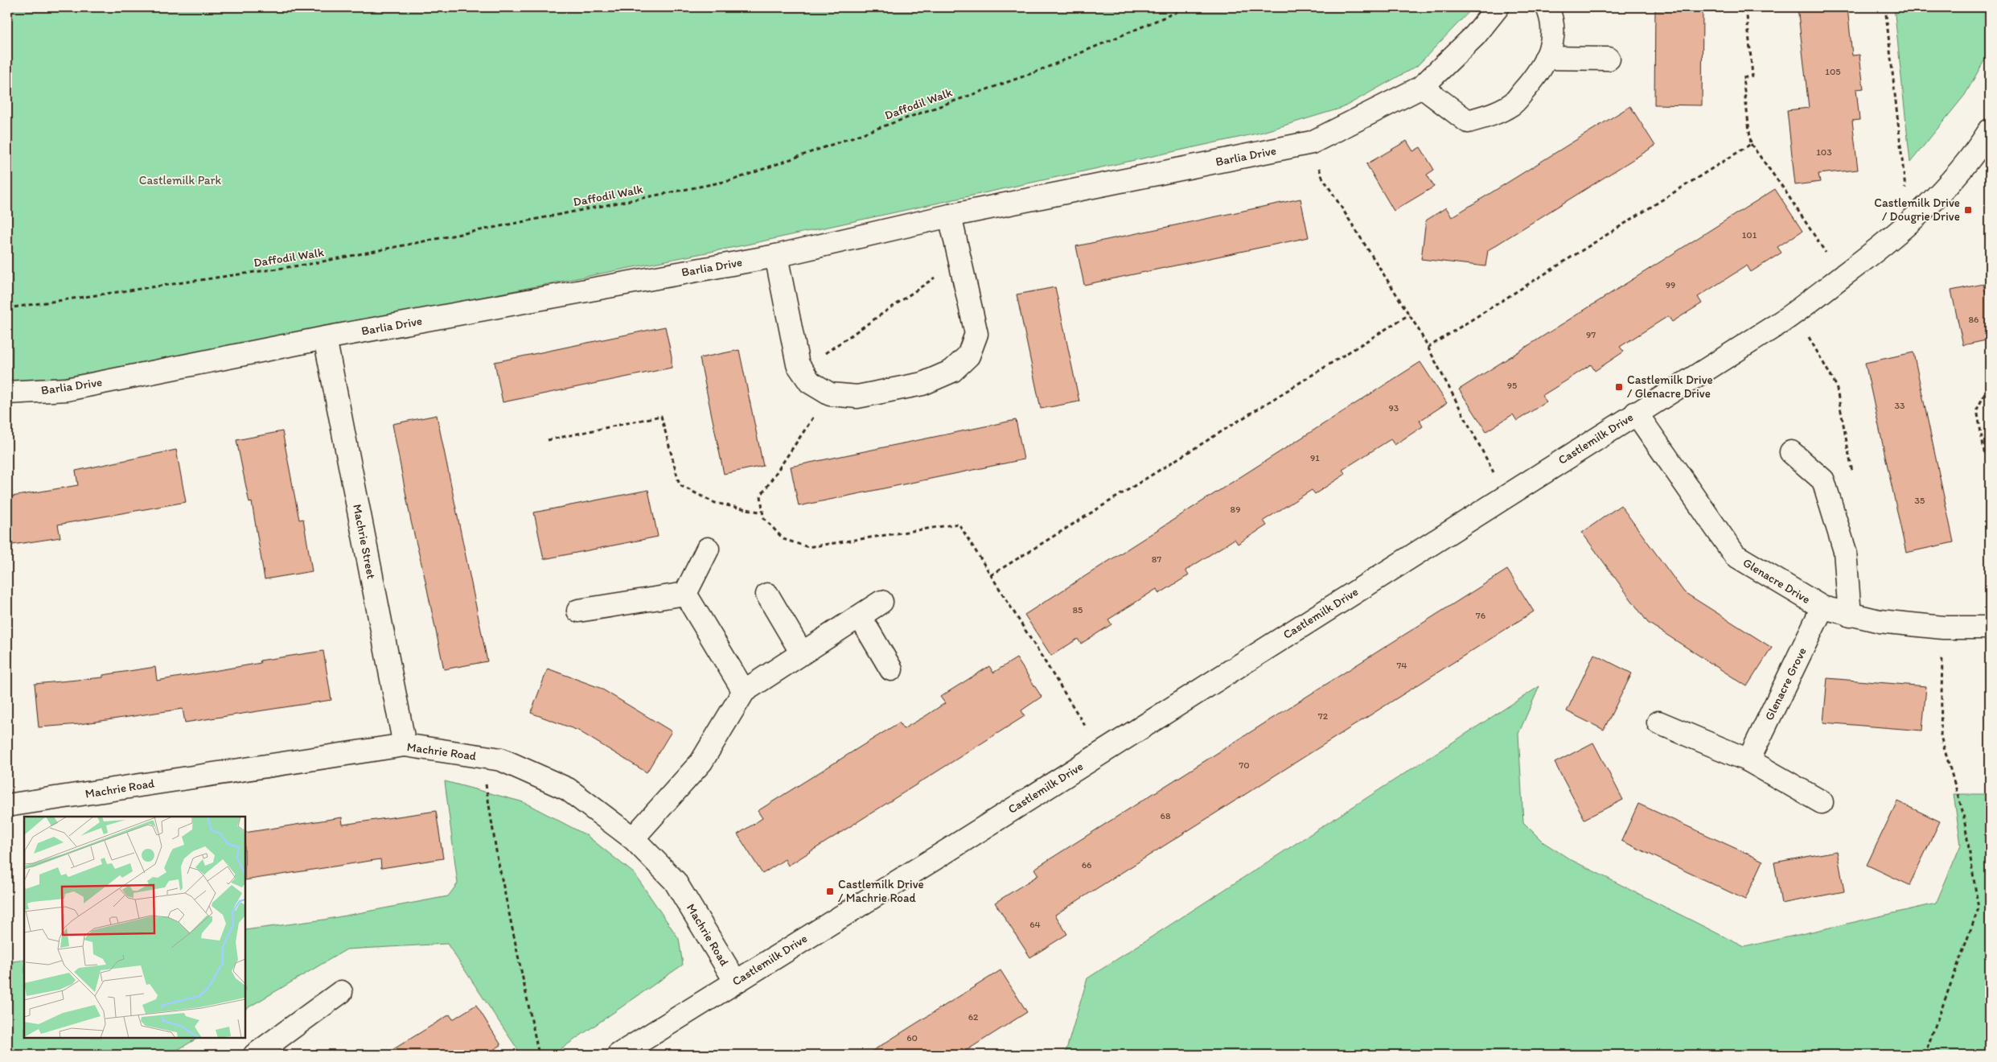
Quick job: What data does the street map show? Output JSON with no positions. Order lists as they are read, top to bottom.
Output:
{
  "streets": {
    "street": [
      "Barlia Drive",
      "Castlemilk Drive",
      "Machrie Street",
      "Glenacre Drive",
      "Glenacre Grove",
      "Machrie Road"
    ],
    "path": ["Daffodil Walk"]
  },
  "crossings": [
    ["Barlia Drive", "Machrie Street"],
    ["Castlemilk Drive", "Glenacre Drive"],
    ["Castlemilk Drive", "Machrie Road"],
    ["Machrie Street", "Machrie Road"],
    ["Glenacre Drive", "Glenacre Grove"]
  ],
  "parks": ["Castlemilk Park"],
  "places": {
    "transit": ["Castlemilk Drive / Dougrie Drive", "Castlemilk Drive / Glenacre Drive", "Castlemilk Drive / Machrie Road"]
  },
  "house_numbers": [
    "105",
    "103",
    "101",
    "99",
    "86",
    "97",
    "95",
    "33",
    "93",
    "91",
    "35",
    "89",
    "87",
    "85",
    "76",
    "74",
    "72",
    "70",
    "68",
    "66",
    "64",
    "62",
    "60"
  ]
}
